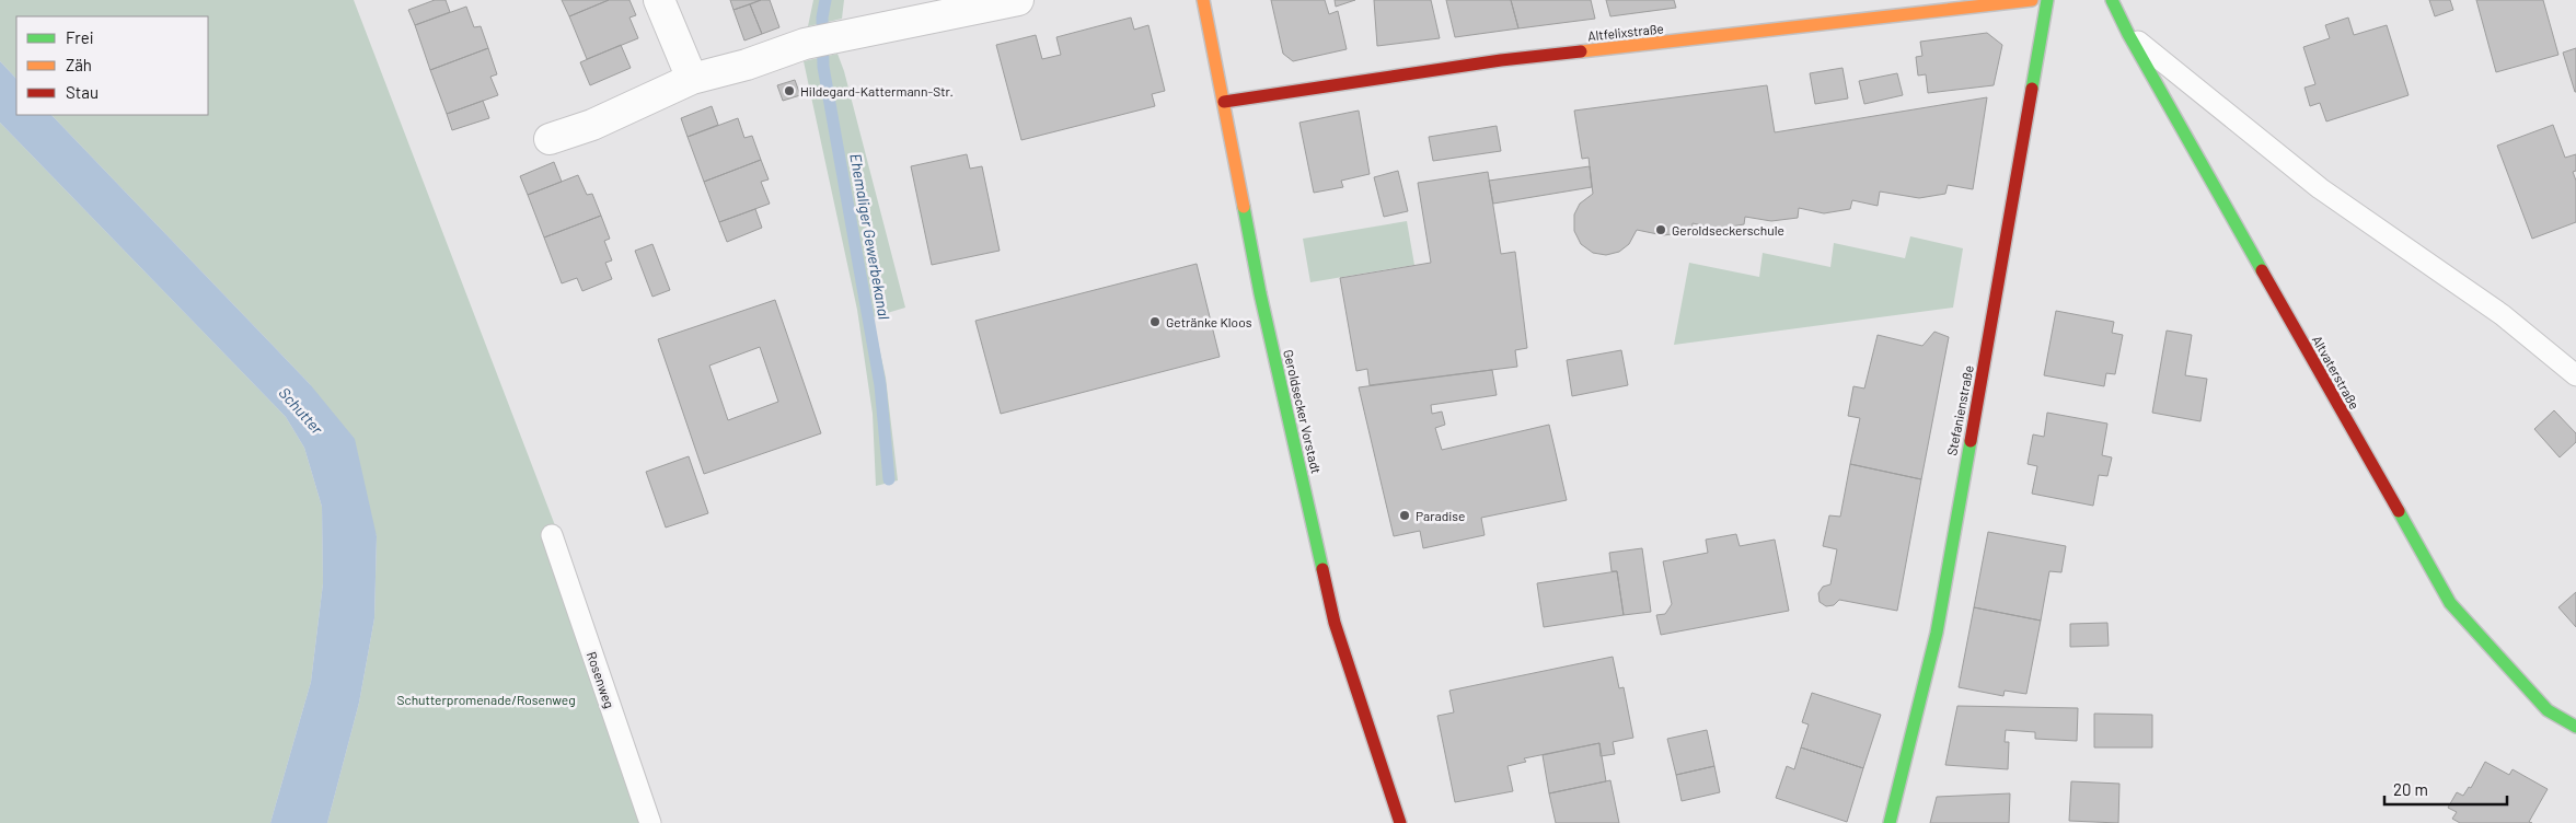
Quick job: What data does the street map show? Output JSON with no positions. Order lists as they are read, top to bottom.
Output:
{
  "streets": {
    "street": [
      "Altfelixstraße",
      "Altvaterstraße",
      "Stefanienstraße",
      "Geroldsecker Vorstadt"
    ],
    "lane": ["Rosenweg"]
  },
  "crossings": [
    ["Altfelixstraße", "Geroldsecker Vorstadt"]
  ],
  "water": ["Ehemaliger Gewerbekanal", "Schutter"],
  "parks": ["Schutterpromenade/Rosenweg"],
  "places": [
    "Hildegard-Kattermann-Str.",
    "Geroldseckerschule",
    "Getränke Kloos",
    "Paradise"
  ],
  "legend": ["Frei", "Zäh", "Stau"],
  "scale_bar": "20 m"
}
